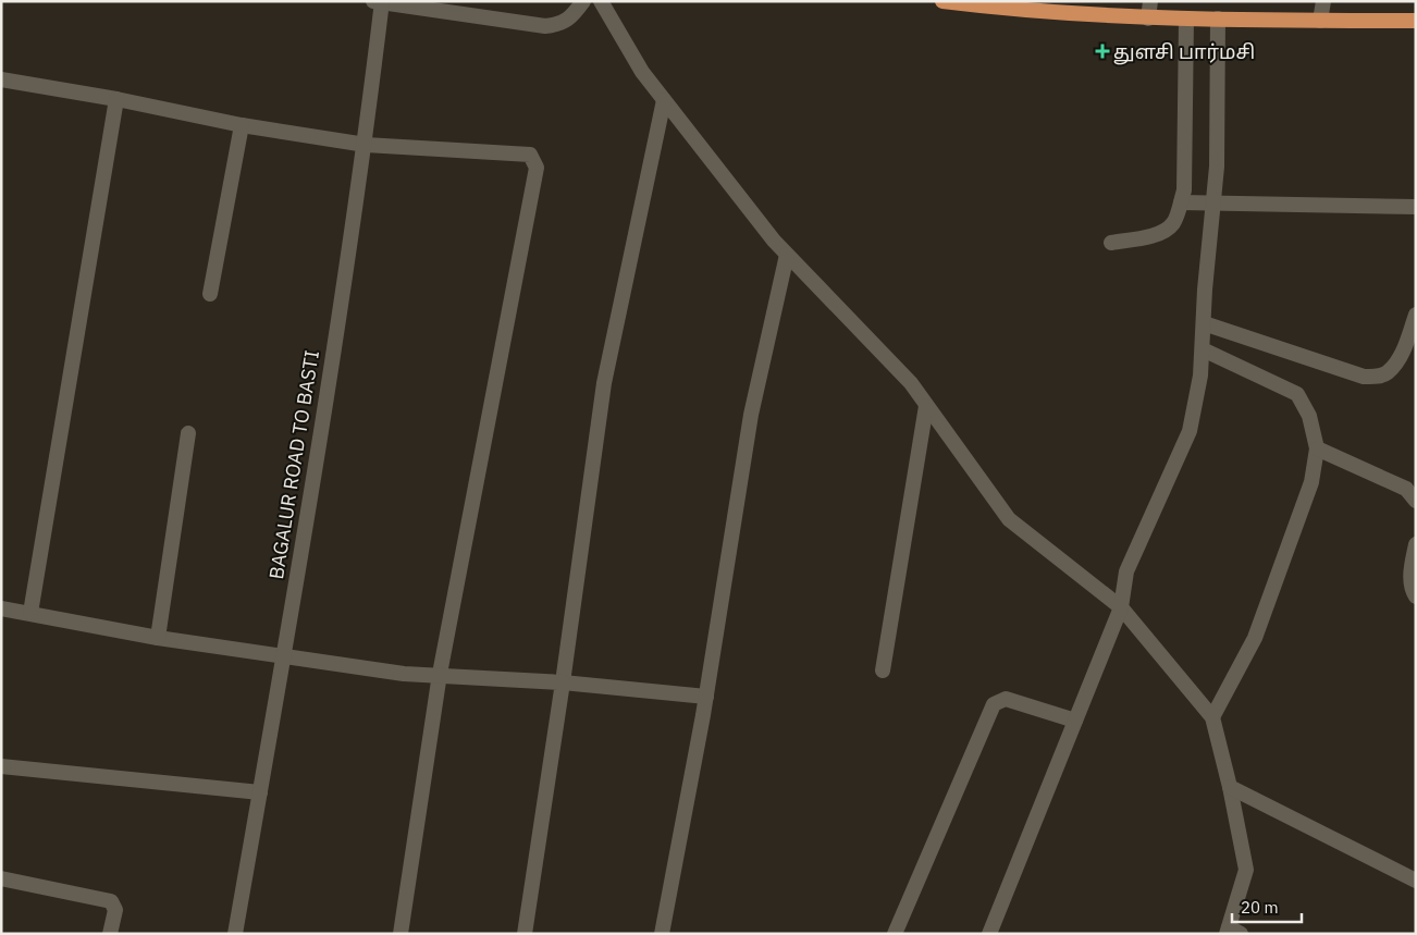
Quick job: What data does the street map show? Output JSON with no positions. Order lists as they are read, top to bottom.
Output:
{
  "streets": {
    "street": ["BAGALUR ROAD TO BASTI"]
  },
  "places": {
    "health": ["துளசி பார்மசி"]
  },
  "scale_bar": "20 m"
}
